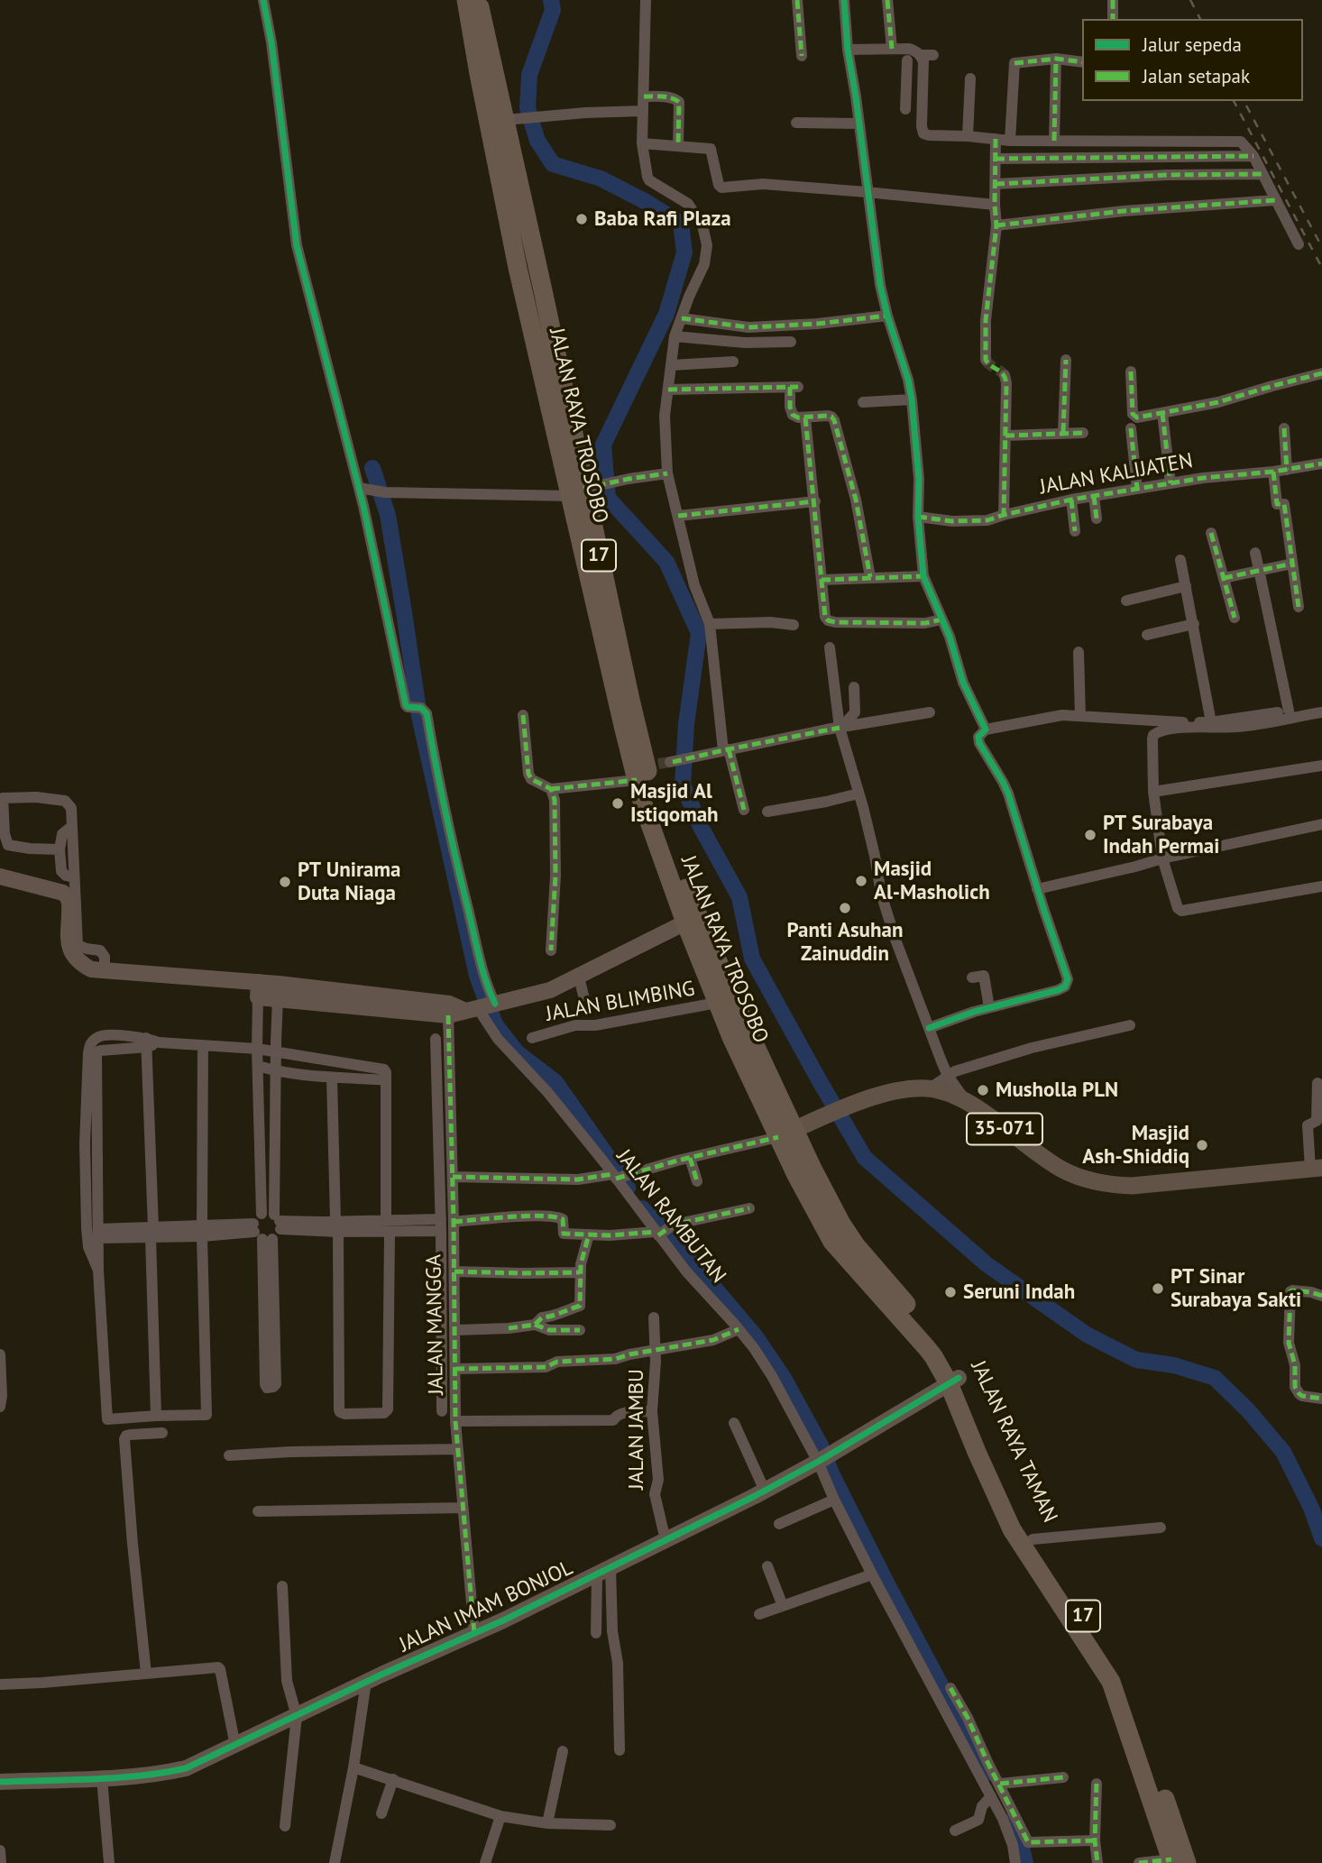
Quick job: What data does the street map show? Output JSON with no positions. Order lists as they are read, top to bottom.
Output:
{
  "streets": {
    "highway": ["JALAN RAYA TROSOBO", "17", "JALAN RAYA TAMAN"],
    "main road": ["35-071"],
    "street": [
      "JALAN KALIJATEN",
      "JALAN BLIMBING",
      "JALAN RAMBUTAN",
      "JALAN MANGGA",
      "JALAN JAMBU",
      "JALAN IMAM BONJOL"
    ]
  },
  "crossings": [
    ["JALAN RAYA TROSOBO", "JALAN BLIMBING"],
    ["JALAN RAYA TROSOBO", "35-071"],
    ["JALAN RAYA TROSOBO", "JALAN RAYA TAMAN"],
    ["35-071", "JALAN RAYA TAMAN"],
    ["JALAN RAMBUTAN", "JALAN IMAM BONJOL"],
    ["JALAN MANGGA", "JALAN IMAM BONJOL"],
    ["JALAN JAMBU", "JALAN IMAM BONJOL"],
    ["JALAN RAYA TAMAN", "JALAN IMAM BONJOL"]
  ],
  "places": [
    "Baba Rafi Plaza",
    "Masjid Al Istiqomah",
    "PT Surabaya Indah Permai",
    "Masjid Al-Masholich",
    "PT Unirama Duta Niaga",
    "Panti Asuhan Zainuddin",
    "Musholla PLN",
    "Masjid Ash-Shiddiq",
    "PT Sinar Surabaya Sakti",
    "Seruni Indah"
  ],
  "legend": ["Jalur sepeda", "Jalan setapak"]
}
